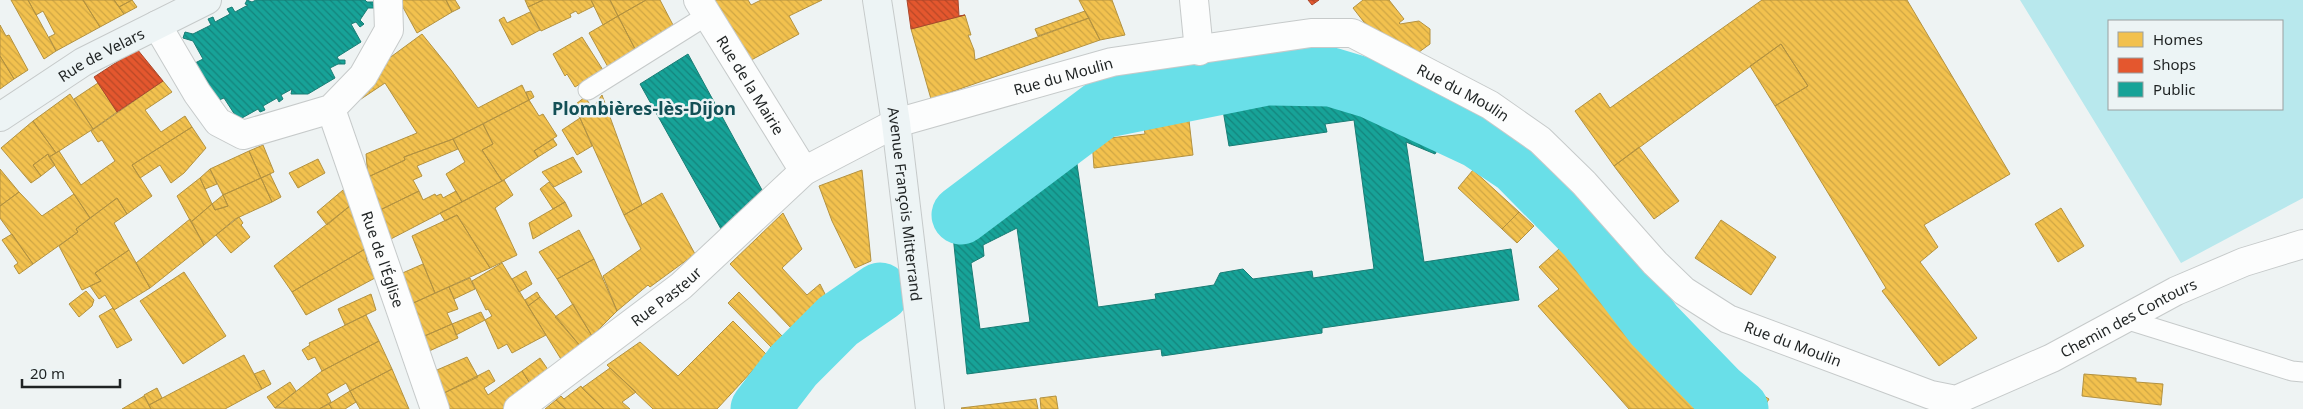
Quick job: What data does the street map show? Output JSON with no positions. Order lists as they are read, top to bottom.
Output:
{
  "streets": {
    "main road": ["Rue de Velars", "Avenue François Mitterrand"],
    "street": [
      "Rue du Moulin",
      "Rue de la Mairie",
      "Rue de l'Église",
      "Rue Pasteur",
      "Chemin des Contours"
    ]
  },
  "crossings": [
    ["Rue du Moulin", "Rue de la Mairie"],
    ["Rue du Moulin", "Avenue François Mitterrand"],
    ["Rue du Moulin", "Rue Pasteur"],
    ["Rue du Moulin", "Chemin des Contours"],
    ["Rue de la Mairie", "Rue Pasteur"]
  ],
  "districts": ["Plombières-lès-Dijon"],
  "legend": ["Homes", "Shops", "Public"],
  "scale_bar": "20 m"
}
